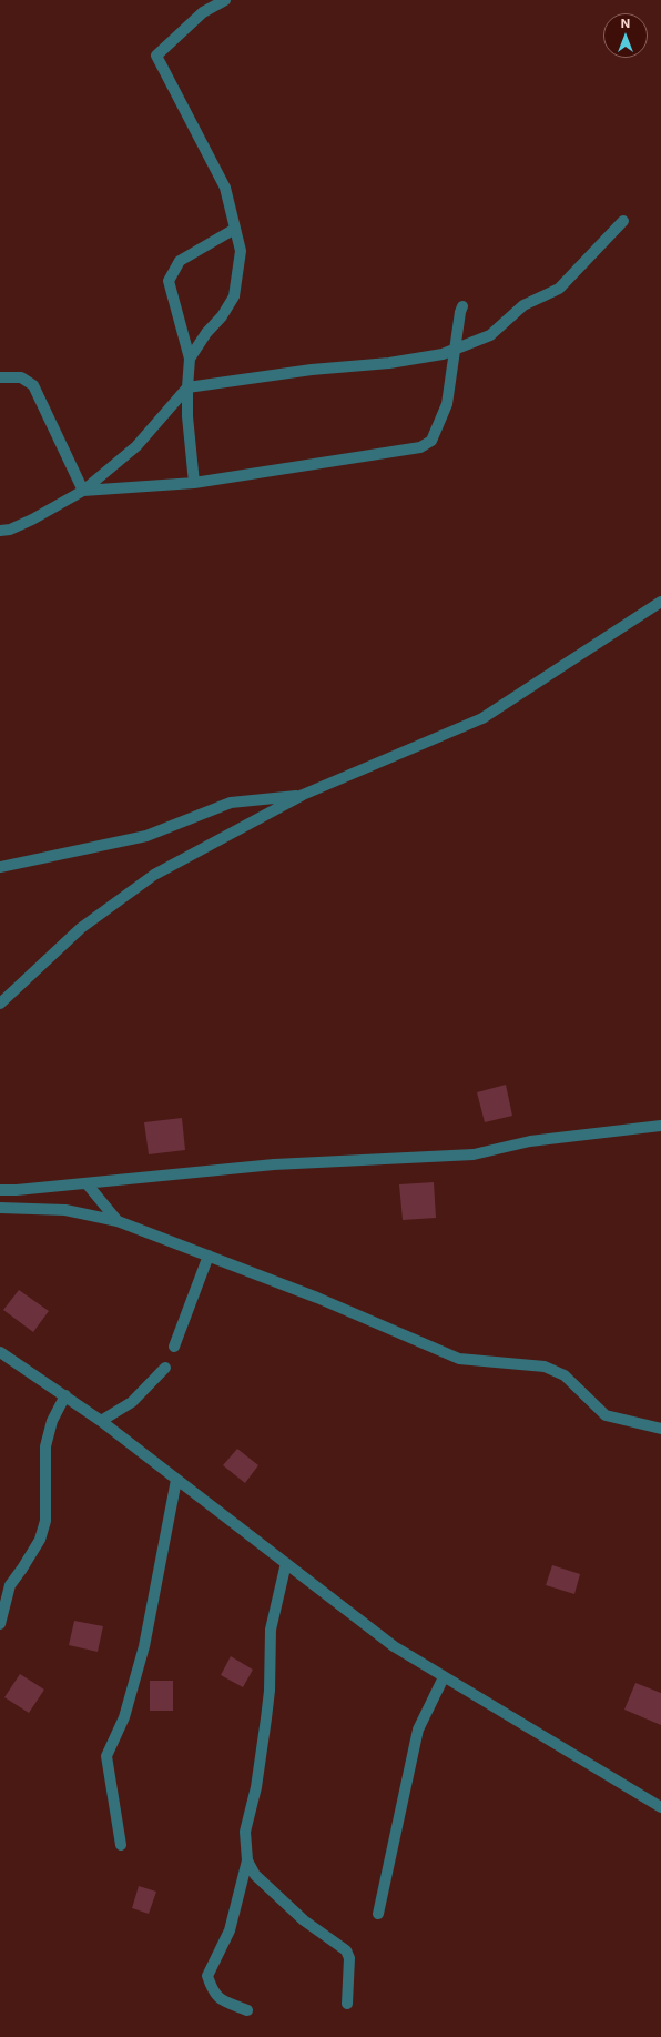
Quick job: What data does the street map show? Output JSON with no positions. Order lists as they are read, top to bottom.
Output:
{
  "north": "top"
}
